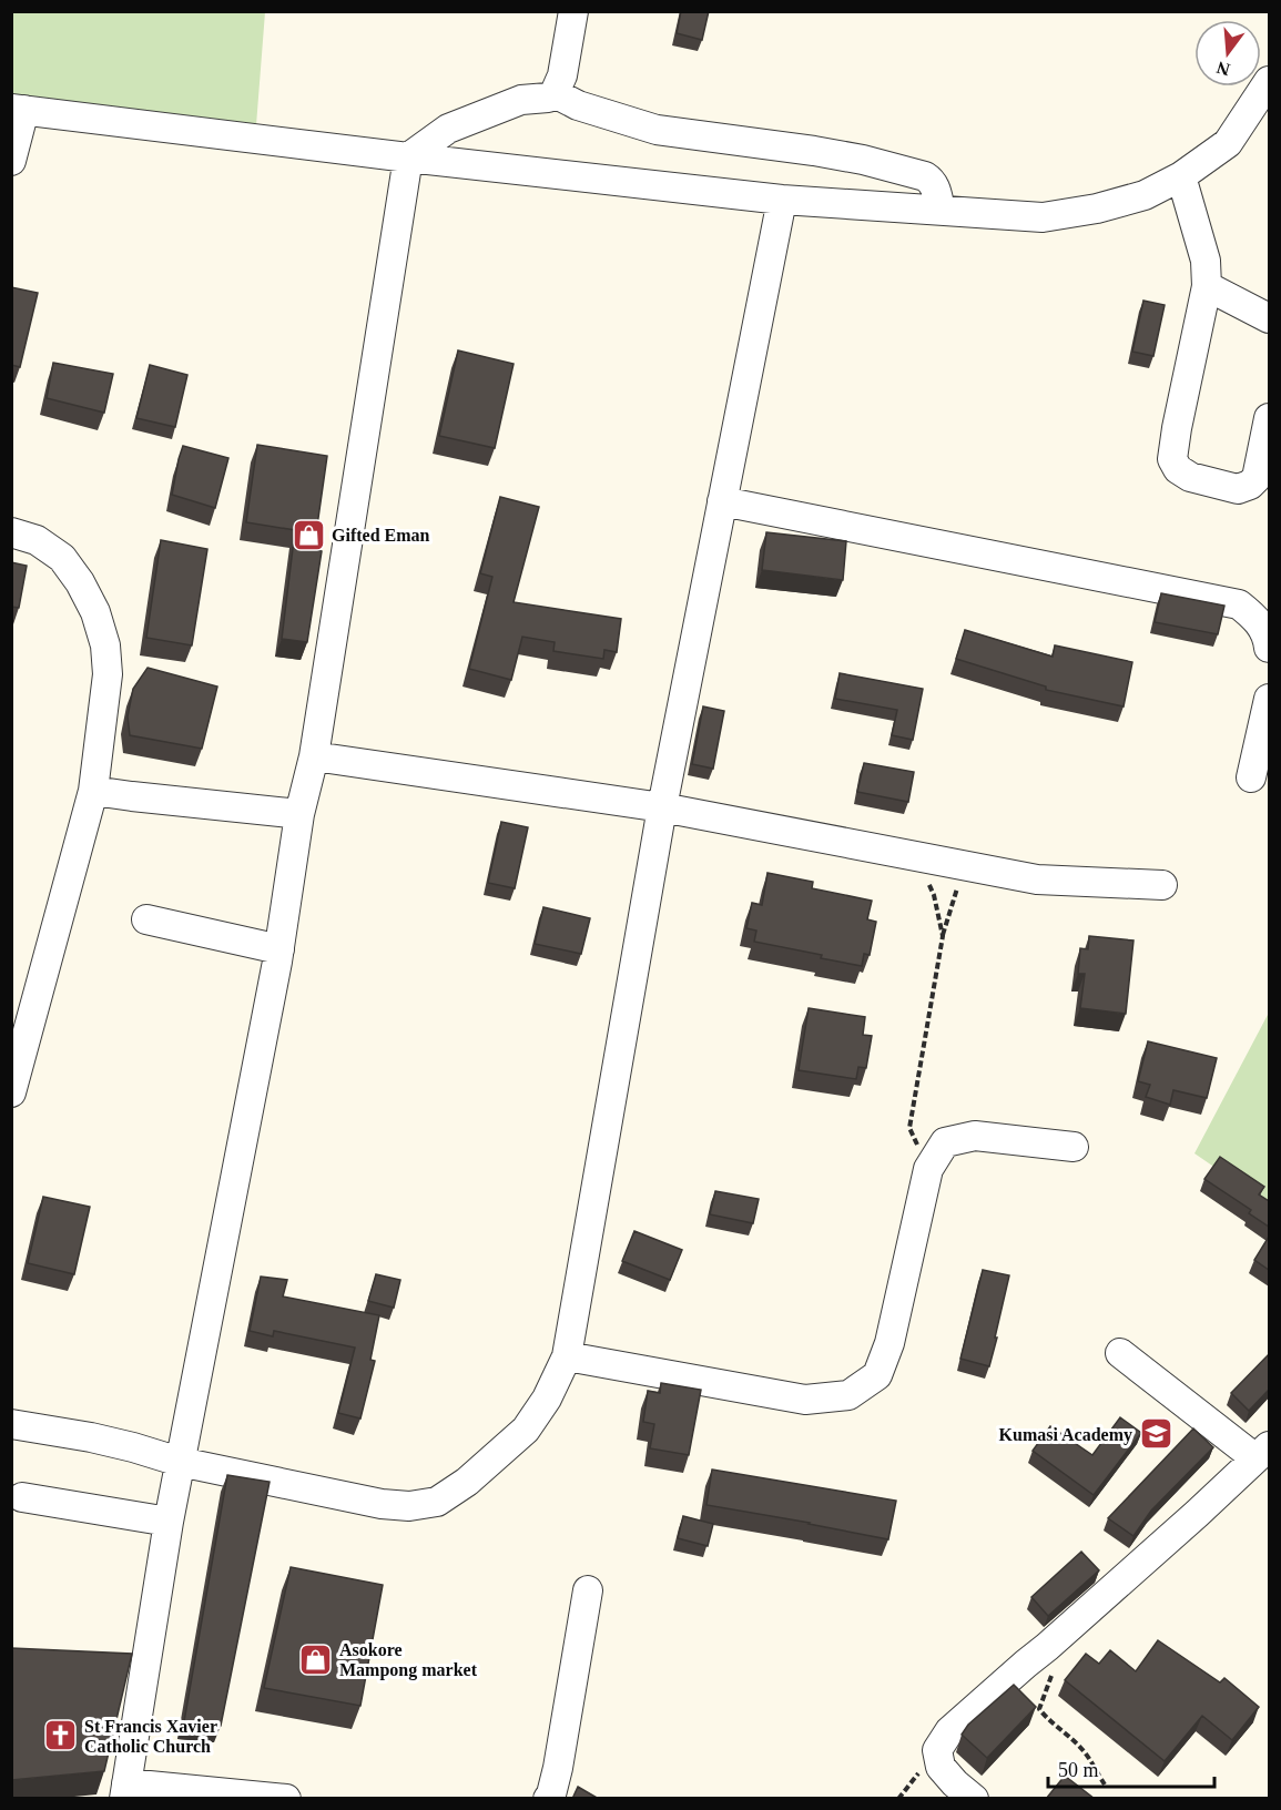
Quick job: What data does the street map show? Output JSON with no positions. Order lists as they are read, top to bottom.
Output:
{
  "places": {
    "shop": ["Gifted Eman", "Asokore Mampong market"],
    "school or university": ["Kumasi Academy"],
    "church": ["St Francis Xavier Catholic Church"]
  },
  "scale_bar": "50 m",
  "north": "bottom"
}
